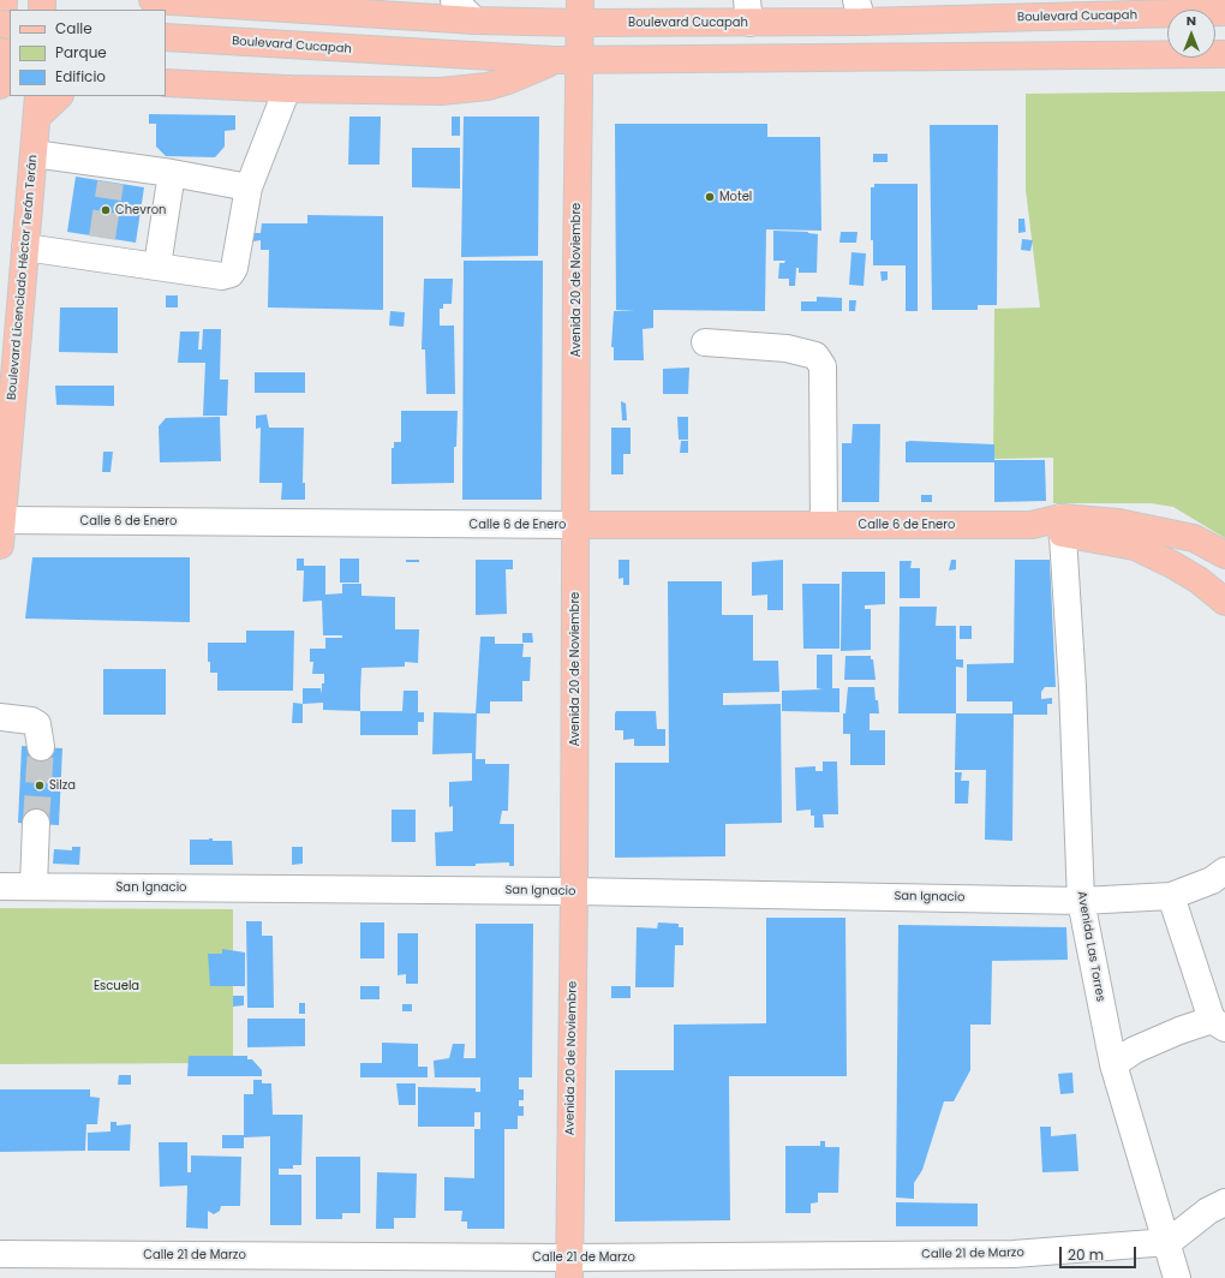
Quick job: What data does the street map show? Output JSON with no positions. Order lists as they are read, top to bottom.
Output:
{
  "streets": {
    "main road": [
      "Boulevard Cucapah",
      "Boulevard Licenciado Héctor Terán Terán",
      "Avenida 20 de Noviembre",
      "Calle 6 de Enero"
    ],
    "street": ["San Ignacio", "Avenida Las Torres", "Calle 21 de Marzo"]
  },
  "crossings": [
    ["Boulevard Cucapah", "Avenida 20 de Noviembre"],
    ["Boulevard Licenciado Héctor Terán Terán", "Calle 6 de Enero"],
    ["Avenida 20 de Noviembre", "Calle 6 de Enero"],
    ["Avenida 20 de Noviembre", "San Ignacio"],
    ["Avenida 20 de Noviembre", "Calle 21 de Marzo"],
    ["Calle 6 de Enero", "Avenida Las Torres"],
    ["San Ignacio", "Avenida Las Torres"],
    ["Avenida Las Torres", "Calle 21 de Marzo"]
  ],
  "parks": ["Escuela"],
  "places": ["Motel", "Chevron", "Silza"],
  "legend": ["Calle", "Parque", "Edificio"],
  "scale_bar": "20 m",
  "north": "top"
}
